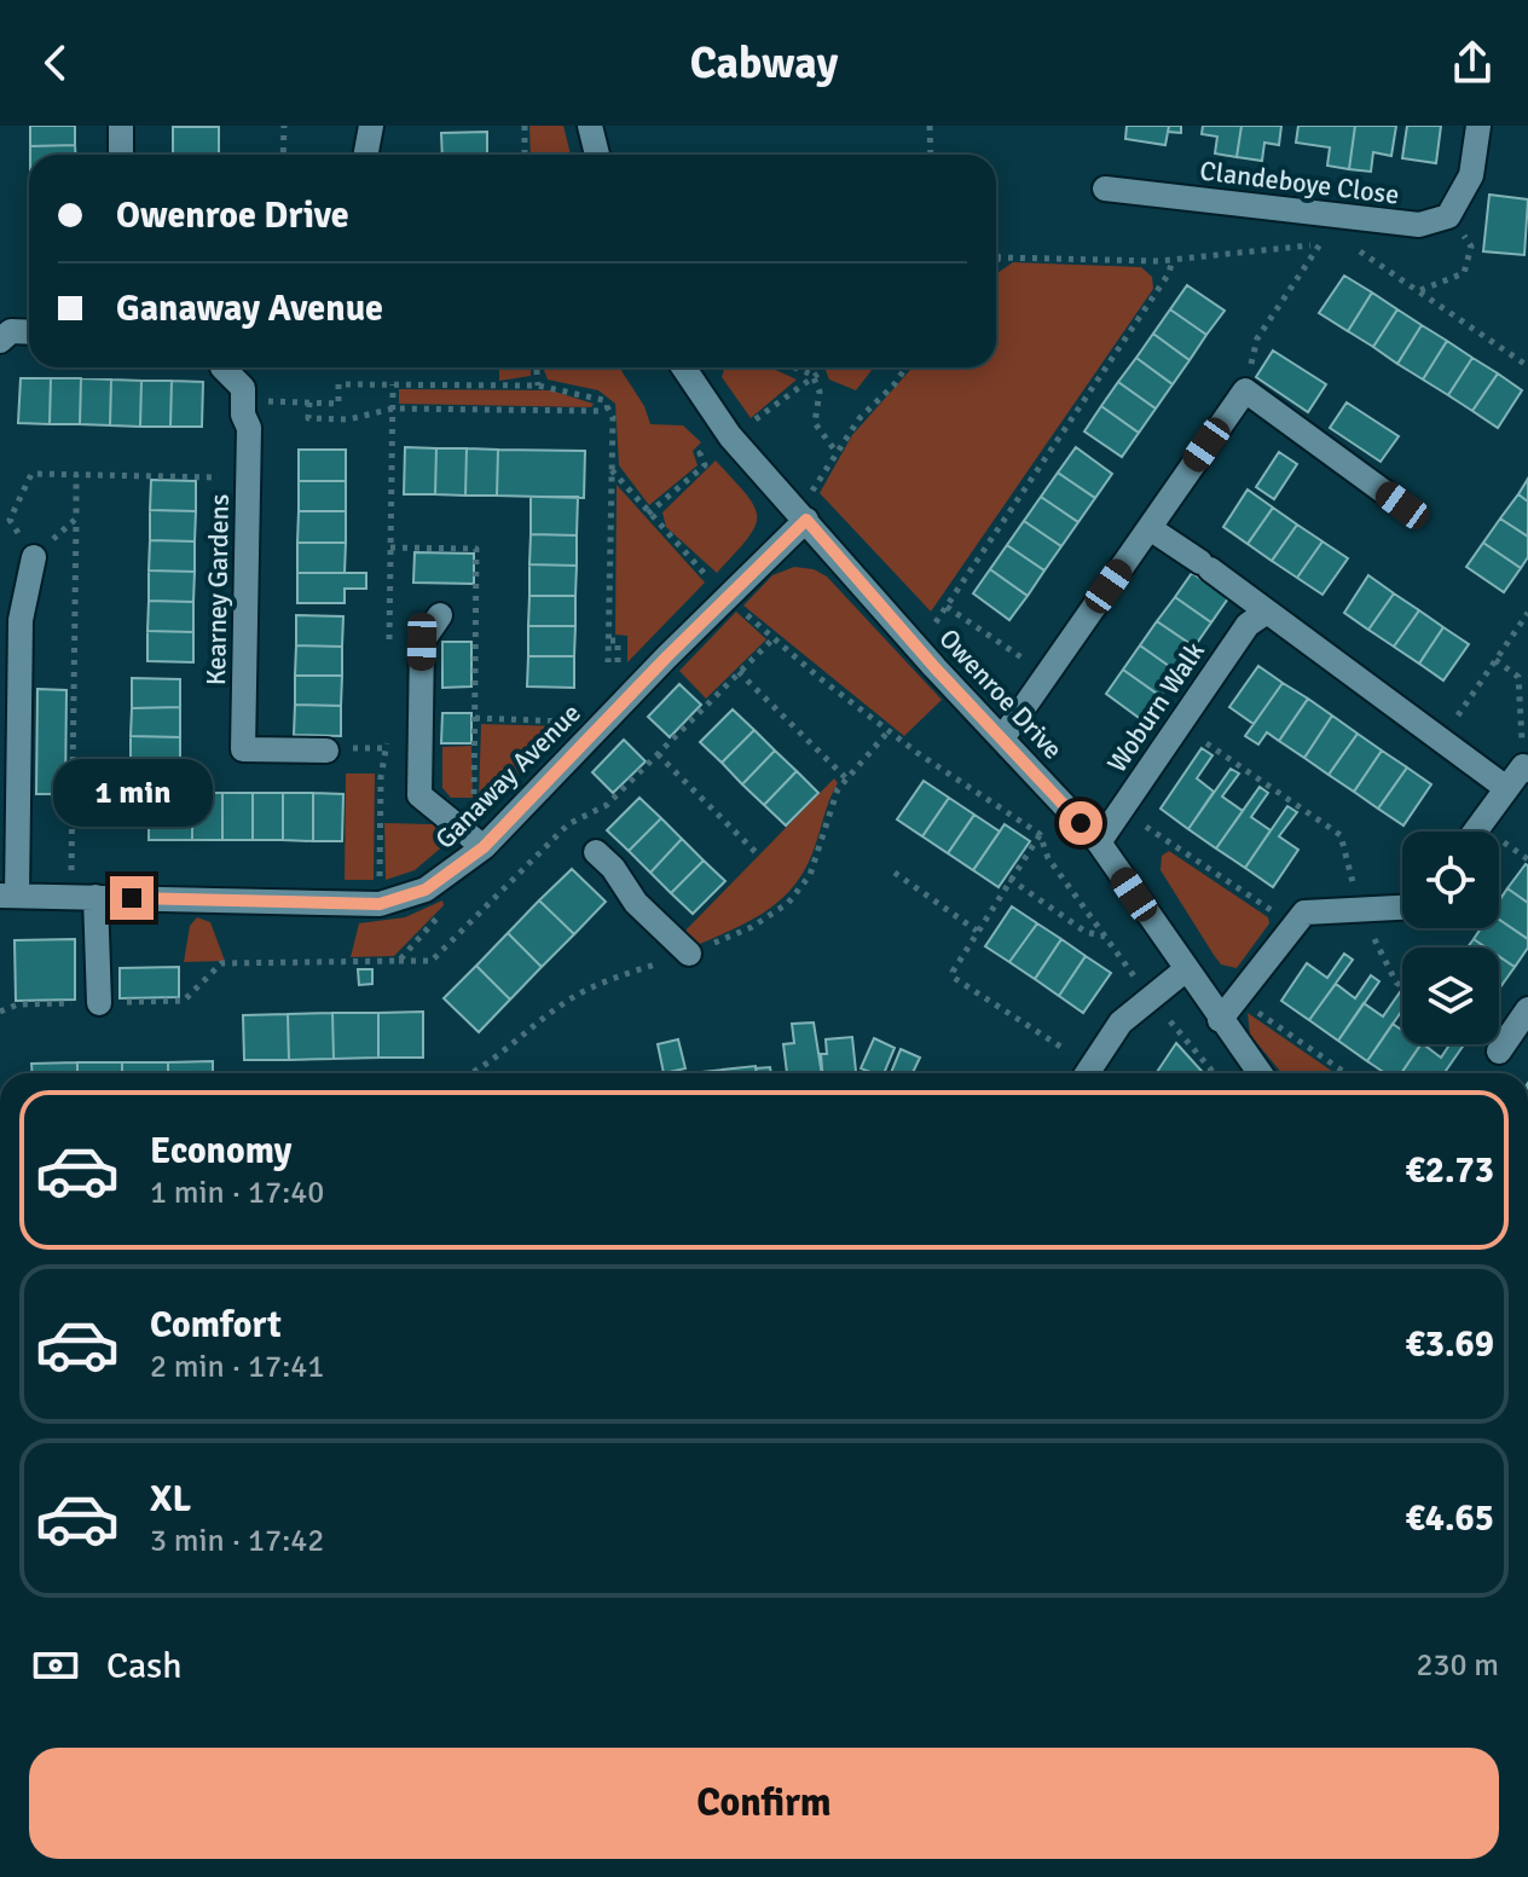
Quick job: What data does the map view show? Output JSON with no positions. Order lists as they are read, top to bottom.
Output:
{
  "streets": {
    "street": [
      "Clandeboye Close",
      "Kearney Gardens",
      "Owenroe Drive",
      "Woburn Walk",
      "Ganaway Avenue"
    ]
  },
  "crossings": [
    ["Owenroe Drive", "Woburn Walk"],
    ["Owenroe Drive", "Ganaway Avenue"]
  ],
  "page": {
    "header": "Cabway",
    "banner": ["Owenroe Drive", "Ganaway Avenue"],
    "bubble": "1 min",
    "list": [
      {
        "name": "Economy",
        "note": "1 min · 17:40",
        "value": "€2.73"
      },
      {
        "name": "Comfort",
        "note": "2 min · 17:41",
        "value": "€3.69"
      },
      {
        "name": "XL",
        "note": "3 min · 17:42",
        "value": "€4.65"
      }
    ],
    "pay": ["Cash", "230 m"],
    "buttons": "Confirm"
  }
}
